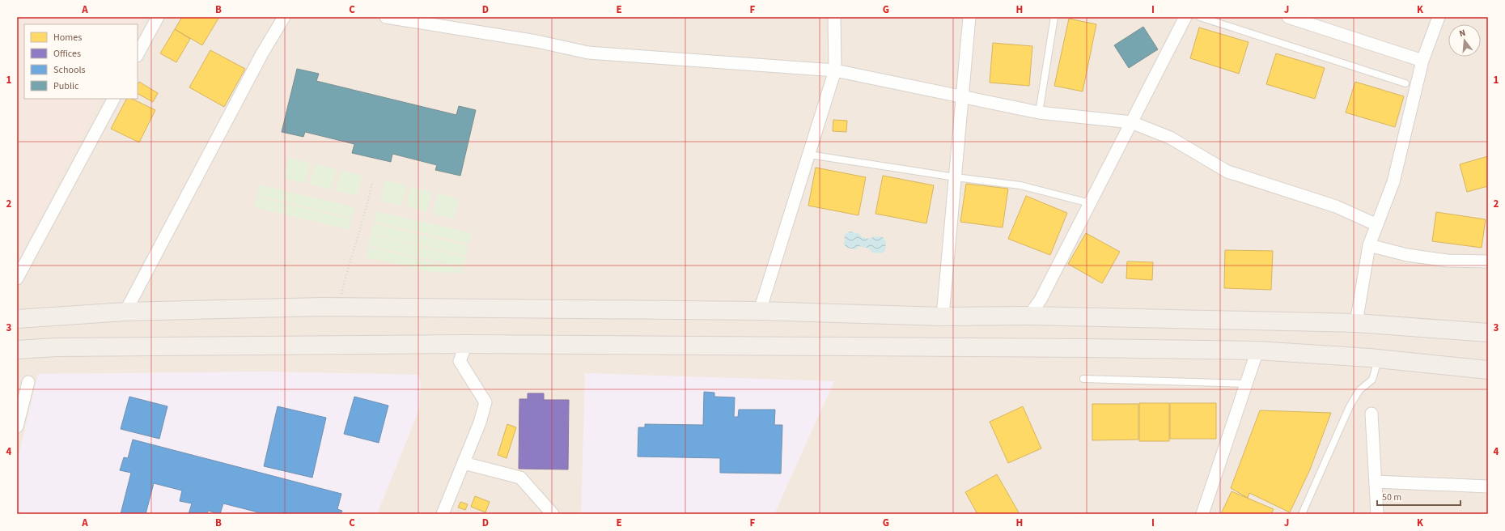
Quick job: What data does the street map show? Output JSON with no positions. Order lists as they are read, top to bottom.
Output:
{
  "legend": [
    "Homes",
    "Offices",
    "Schools",
    "Public"
  ],
  "scale_bar": "50 m",
  "north": "top",
  "grid": {
    "columns": [
      "A",
      "B",
      "C",
      "D",
      "E",
      "F",
      "G",
      "H",
      "I",
      "J",
      "K"
    ],
    "rows": [
      "1",
      "2",
      "3",
      "4"
    ]
  }
}
